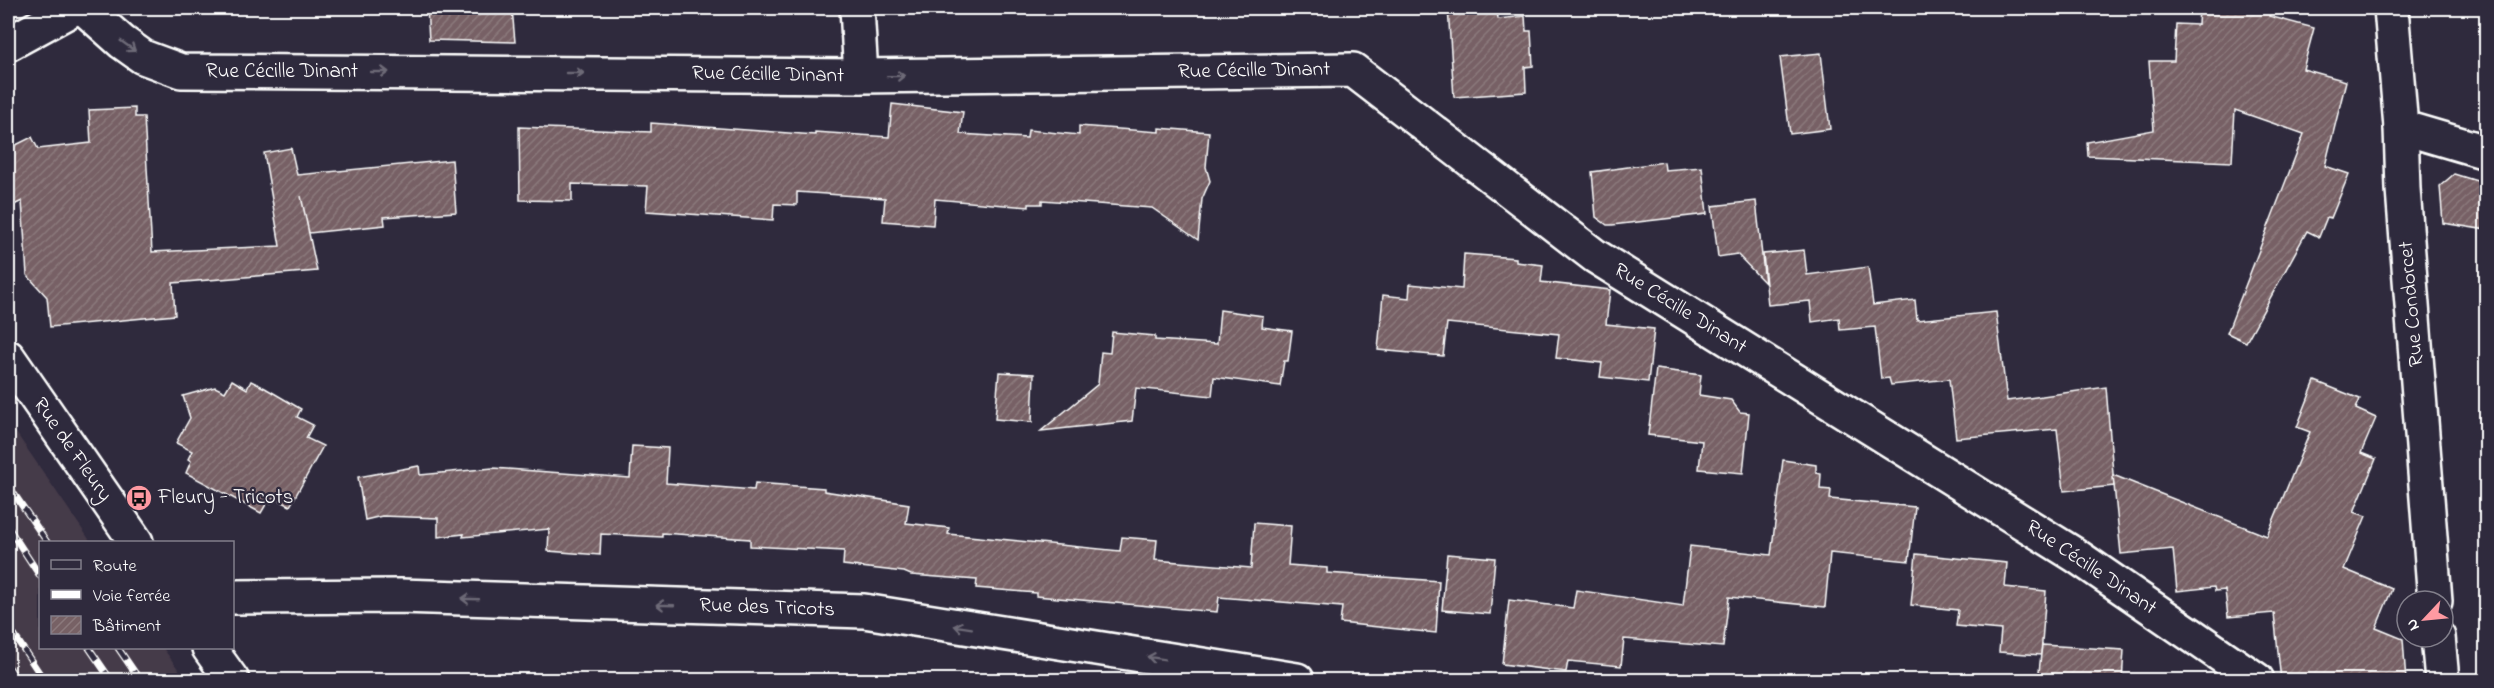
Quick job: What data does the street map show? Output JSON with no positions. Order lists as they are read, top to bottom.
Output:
{
  "streets": {
    "street": [
      "Rue Cécille Dinant",
      "Rue Condorcet",
      "Rue de Fleury",
      "Rue des Tricots"
    ]
  },
  "one_way": ["Rue Cécille Dinant", "Rue des Tricots"],
  "places": {
    "bus stop": ["Fleury - Tricots"]
  },
  "legend": ["Route", "Voie ferrée", "Bâtiment"],
  "north": "bottom left"
}
